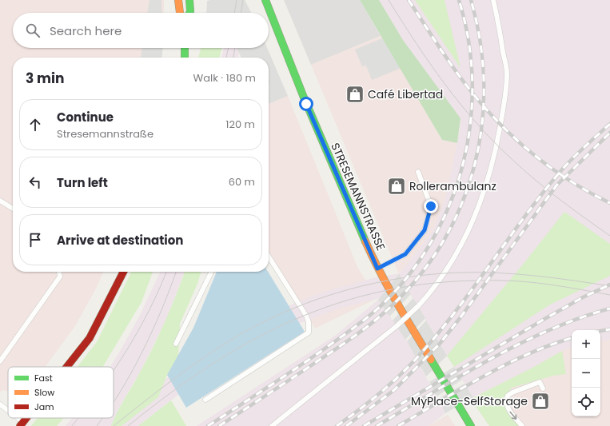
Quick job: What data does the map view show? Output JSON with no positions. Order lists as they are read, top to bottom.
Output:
{
  "streets": {
    "main road": ["STRESEMANNSTRASSE"]
  },
  "places": {
    "shop": ["Café Libertad", "Rollerambulanz", "MyPlace-SelfStorage"]
  },
  "legend": ["Fast", "Slow", "Jam"],
  "page": {
    "search": "Search here",
    "heading": ["3 min", "Walk · 180 m"],
    "list": [
      ["Continue", "Stresemannstraße", "120 m"],
      ["Turn left", "60 m"],
      "Arrive at destination"
    ],
    "map_buttons": ["+", "−"]
  }
}
